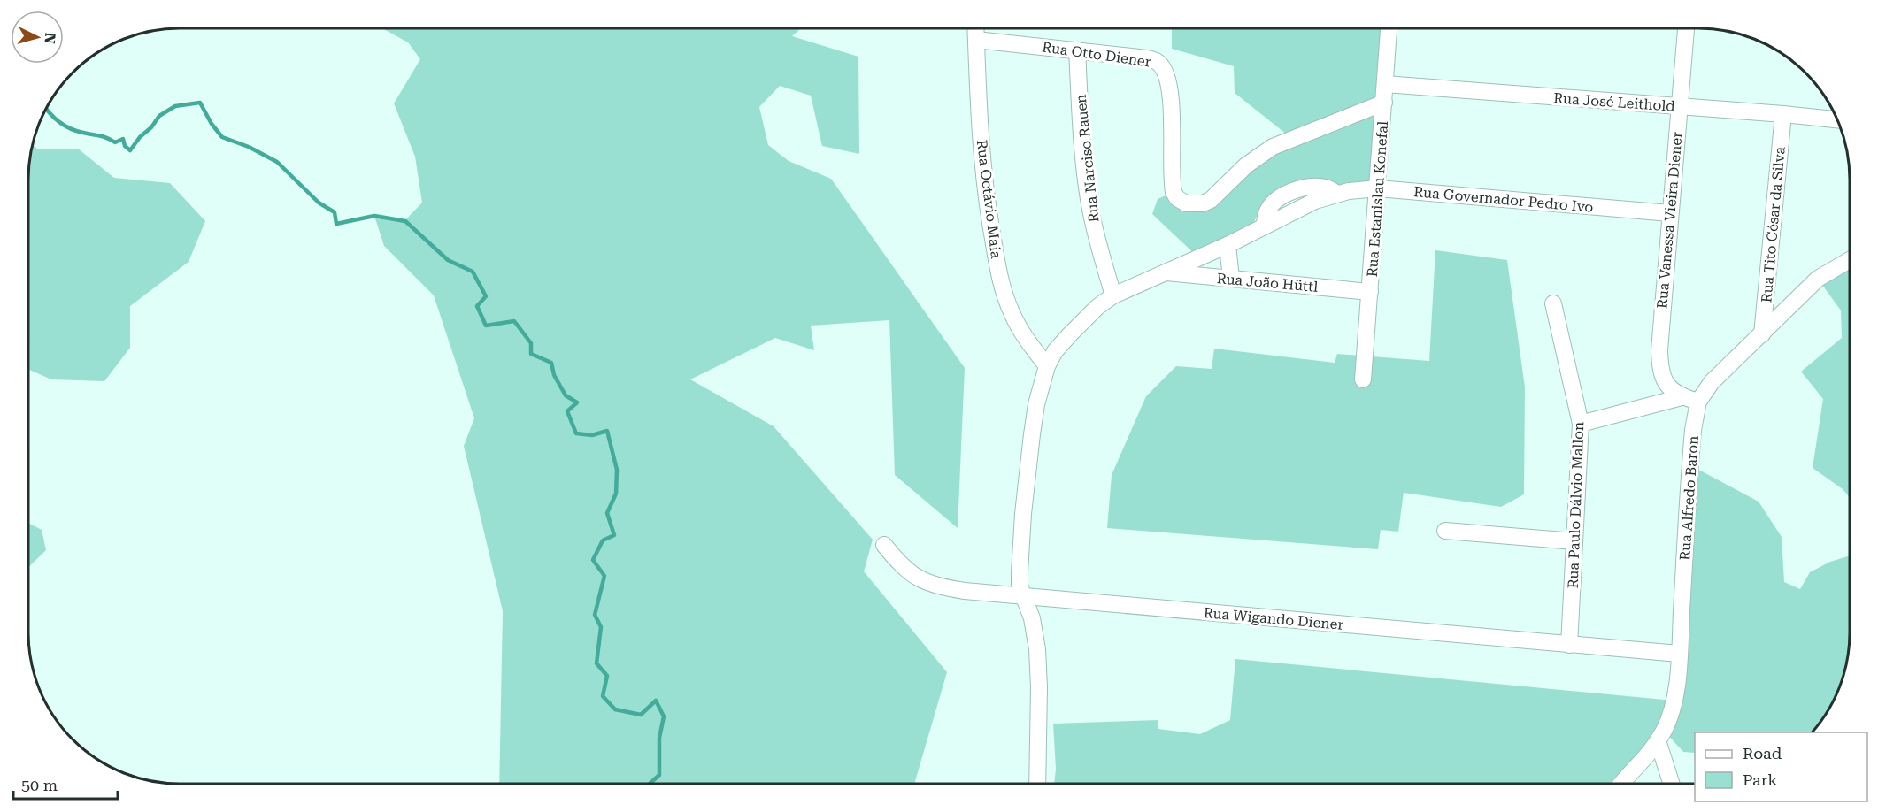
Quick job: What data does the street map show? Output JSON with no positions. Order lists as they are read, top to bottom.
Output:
{
  "streets": {
    "street": [
      "Rua Otto Diener",
      "Rua José Leithold",
      "Rua Narciso Rauen",
      "Rua Octávio Maia",
      "Rua Estanislau Konefal",
      "Rua Governador Pedro Ivo",
      "Rua Vanessa Vieira Diener",
      "Rua Tito César da Silva",
      "Rua João Hüttl",
      "Rua Alfredo Baron",
      "Rua Paulo Dálvio Mallon",
      "Rua Wigando Diener"
    ]
  },
  "crossings": [
    ["Rua Otto Diener", "Rua Narciso Rauen"],
    ["Rua Otto Diener", "Rua Octávio Maia"],
    ["Rua Otto Diener", "Rua Estanislau Konefal"],
    ["Rua José Leithold", "Rua Estanislau Konefal"],
    ["Rua José Leithold", "Rua Vanessa Vieira Diener"],
    ["Rua José Leithold", "Rua Tito César da Silva"],
    ["Rua Narciso Rauen", "Rua Governador Pedro Ivo"],
    ["Rua Octávio Maia", "Rua Governador Pedro Ivo"],
    ["Rua Estanislau Konefal", "Rua Governador Pedro Ivo"],
    ["Rua Estanislau Konefal", "Rua João Hüttl"],
    ["Rua Governador Pedro Ivo", "Rua Vanessa Vieira Diener"],
    ["Rua Governador Pedro Ivo", "Rua João Hüttl"],
    ["Rua Governador Pedro Ivo", "Rua Wigando Diener"],
    ["Rua Tito César da Silva", "Rua Alfredo Baron"],
    ["Rua Alfredo Baron", "Rua Wigando Diener"],
    ["Rua Paulo Dálvio Mallon", "Rua Wigando Diener"]
  ],
  "legend": ["Road", "Park"],
  "scale_bar": "50 m",
  "north": "right"
}
